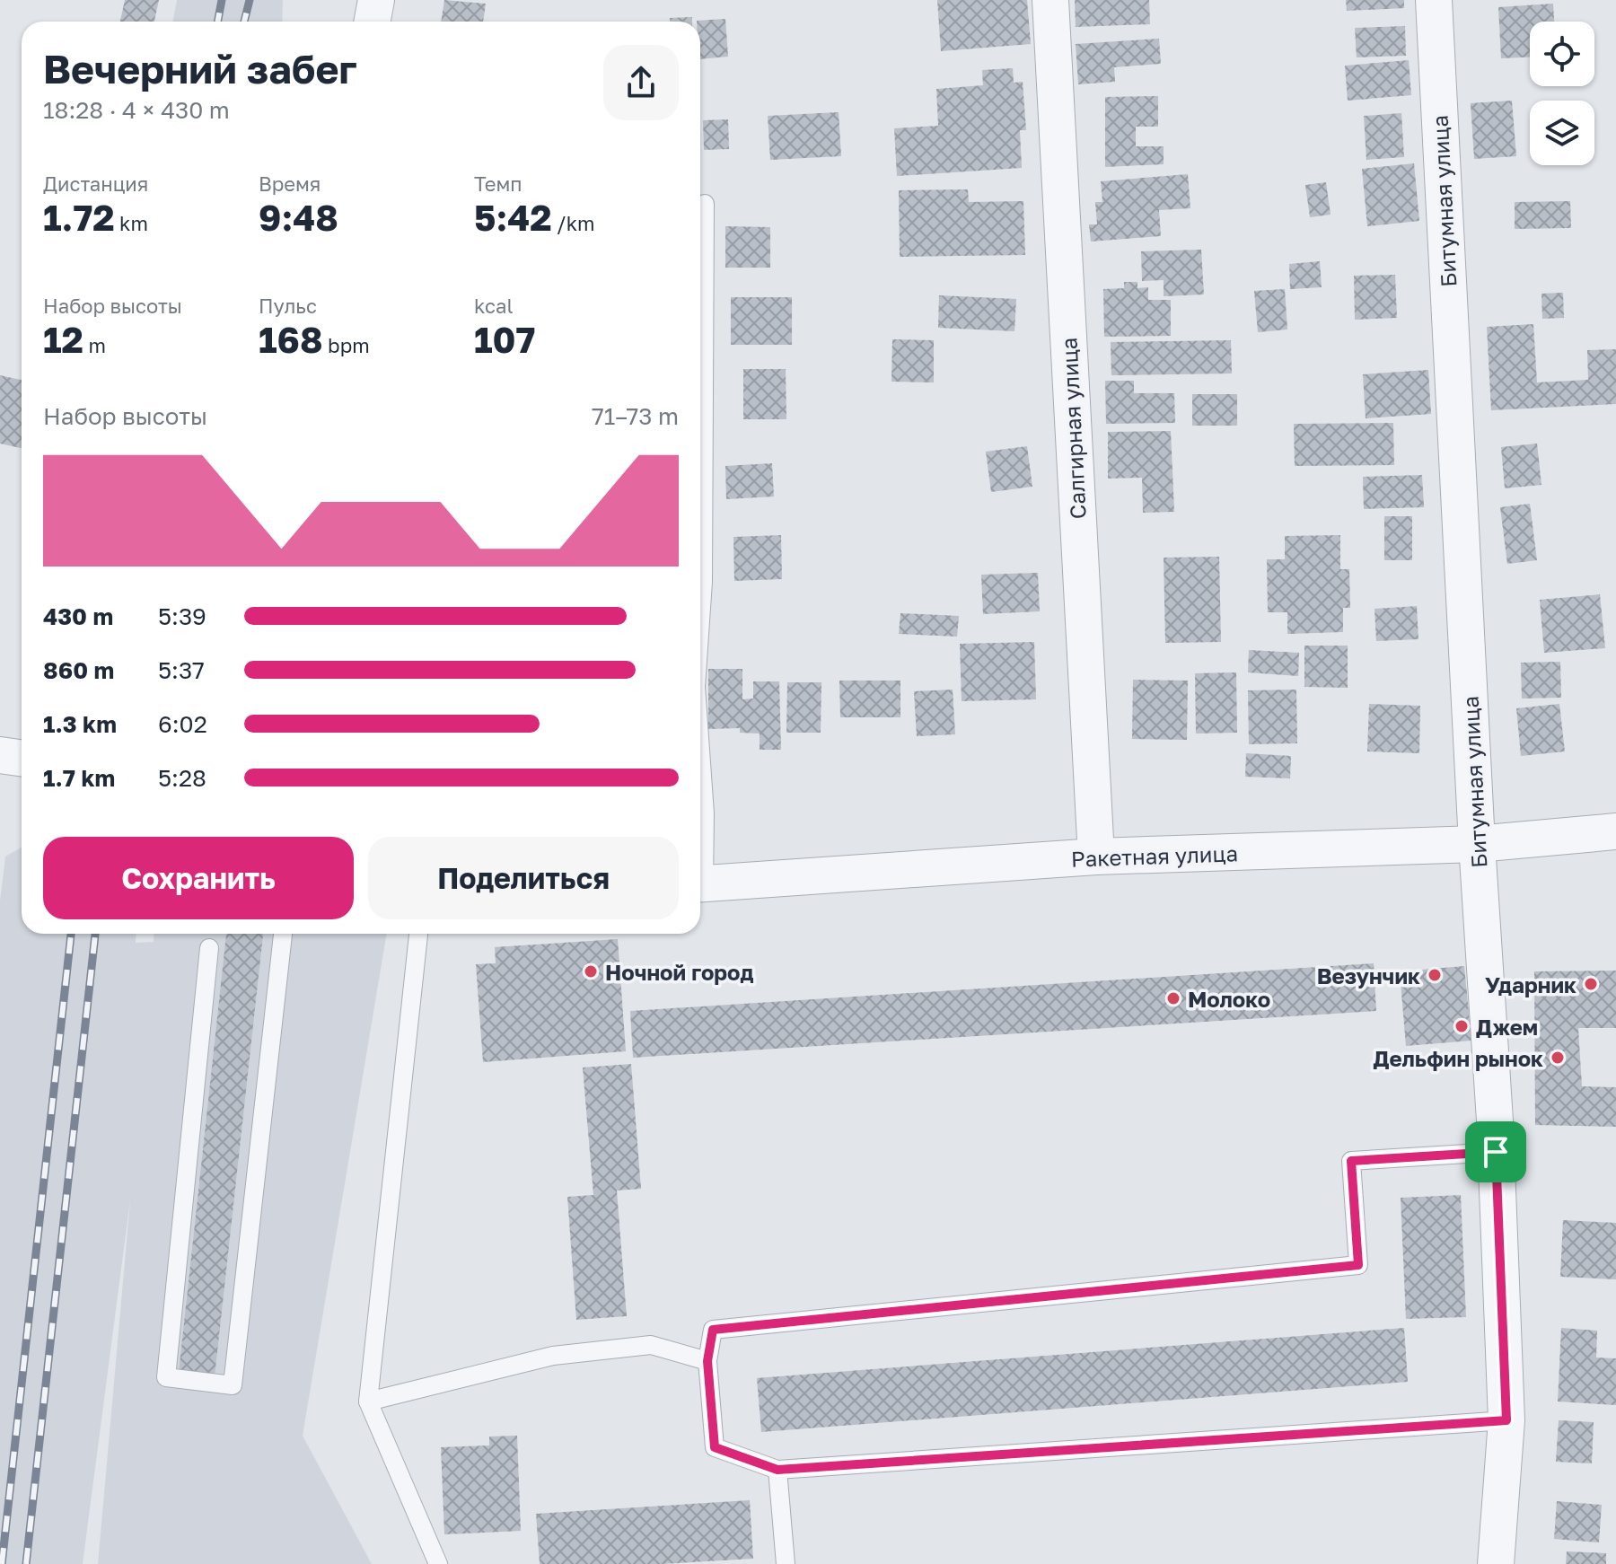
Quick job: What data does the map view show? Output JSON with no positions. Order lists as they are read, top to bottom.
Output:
{
  "streets": {
    "street": ["Битумная улица", "Салгирная улица", "Ракетная улица"]
  },
  "crossings": [
    ["Битумная улица", "Ракетная улица"],
    ["Салгирная улица", "Ракетная улица"]
  ],
  "places": [
    "Ночной город",
    "Везунчик",
    "Ударник",
    "Молоко",
    "Джем",
    "Дельфин рынок"
  ],
  "page": {
    "heading": ["Вечерний забег", "18:28 · 4 × 430 m"],
    "stats": [
      ["Дистанция", "1.72 km"],
      ["Время", "9:48"],
      ["Темп", "5:42 /km"],
      ["Набор высоты", "12 m"],
      ["Пульс", "168 bpm"],
      ["kcal", "107"]
    ],
    "chart": ["Набор высоты", "71–73 m"],
    "list": [
      {
        "name": "430 m",
        "note": "5:39"
      },
      {
        "name": "860 m",
        "note": "5:37"
      },
      {
        "name": "1.3 km",
        "note": "6:02"
      },
      {
        "name": "1.7 km",
        "note": "5:28"
      }
    ],
    "buttons": ["Сохранить", "Поделиться"]
  }
}
